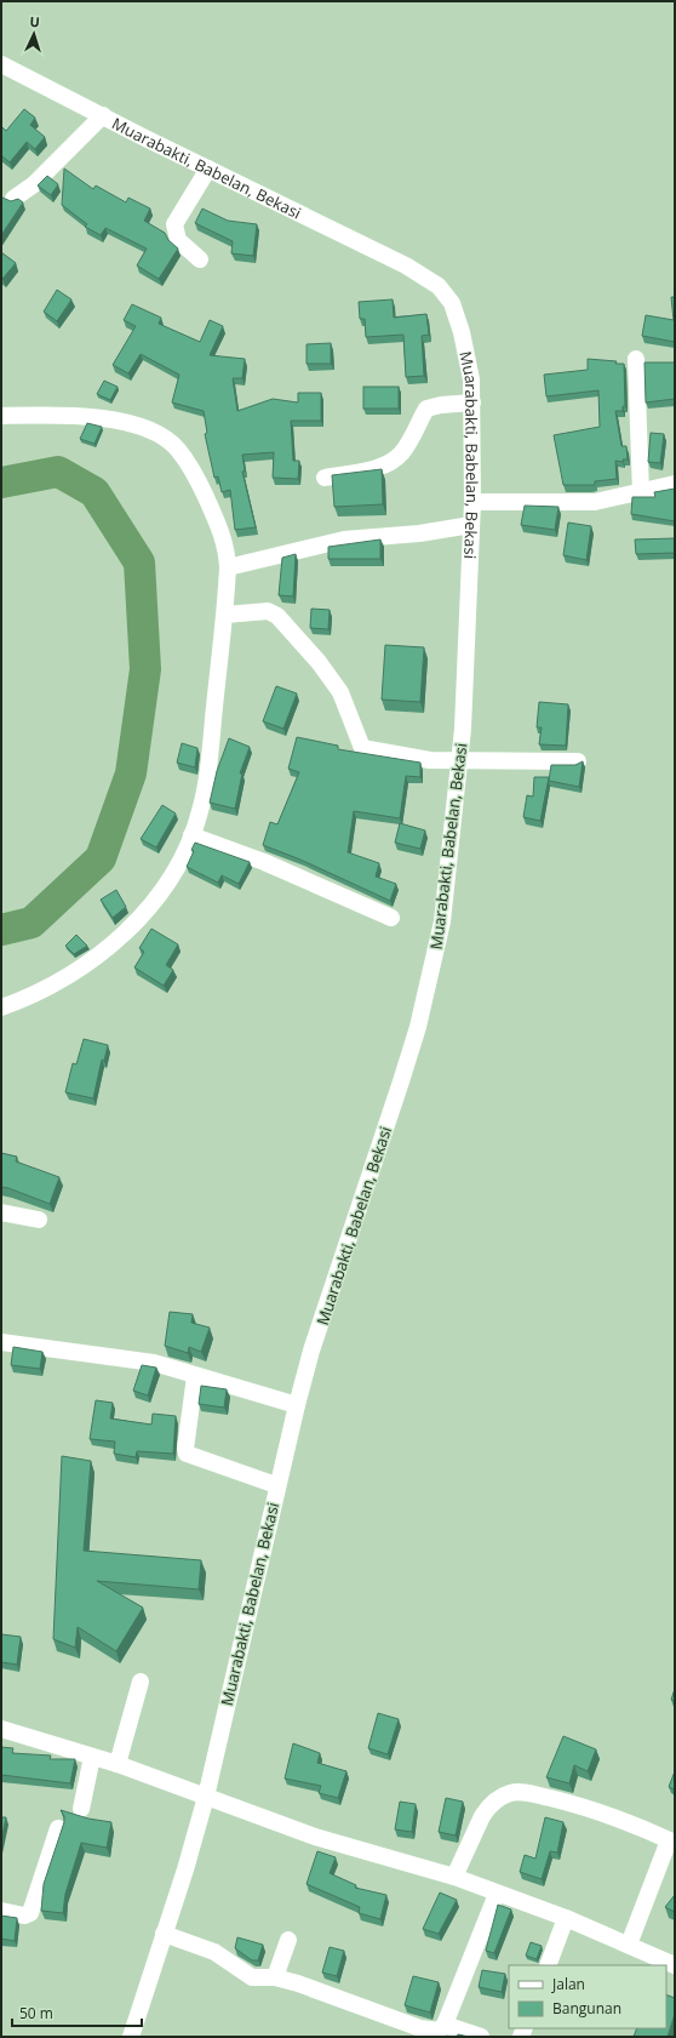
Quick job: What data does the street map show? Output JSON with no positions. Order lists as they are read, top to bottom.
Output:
{
  "streets": {
    "street": ["Muarabakti, Babelan, Bekasi"]
  },
  "legend": ["Jalan", "Bangunan"],
  "scale_bar": "50 m",
  "north": "top"
}
